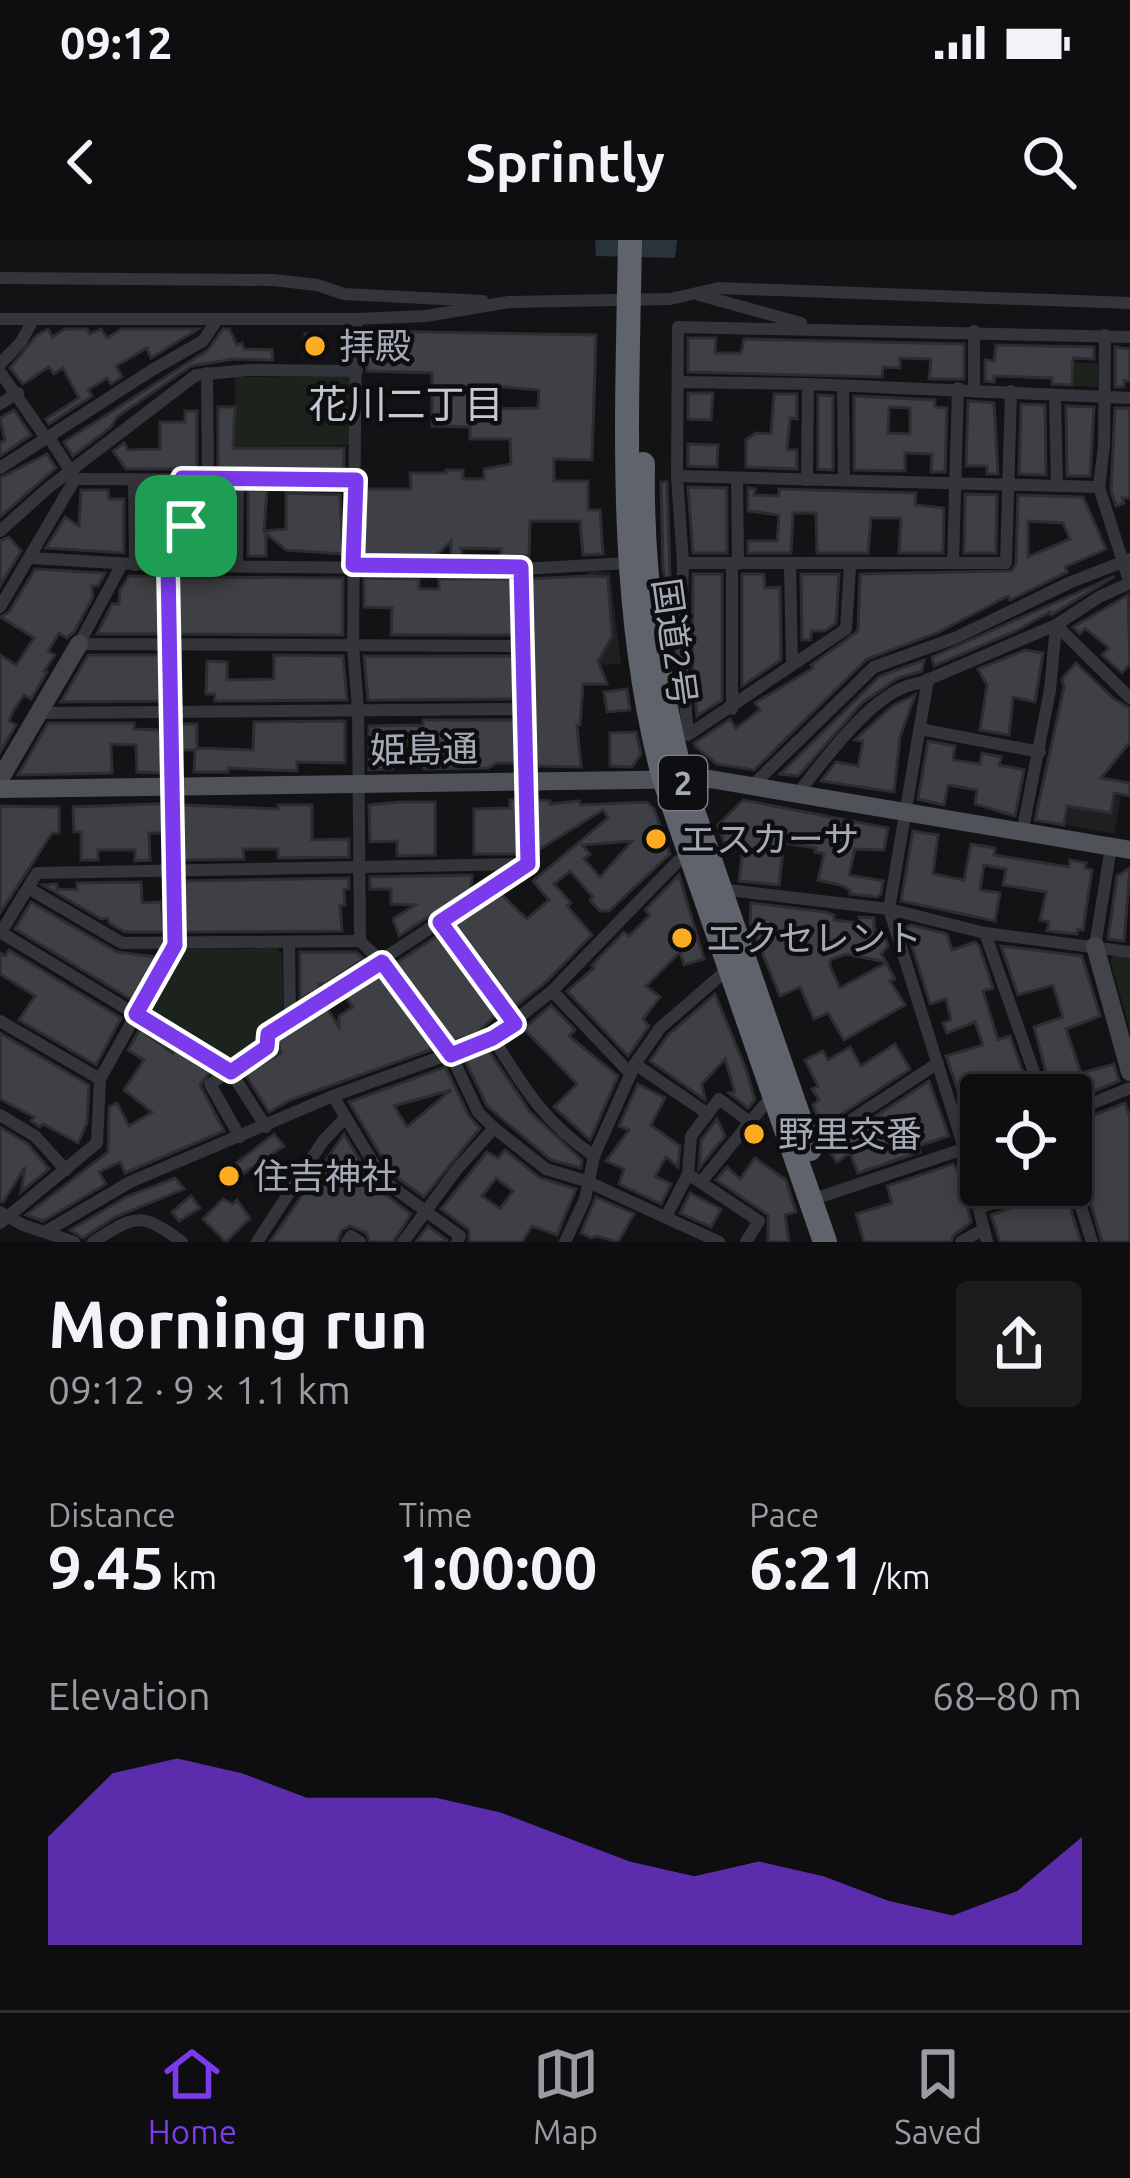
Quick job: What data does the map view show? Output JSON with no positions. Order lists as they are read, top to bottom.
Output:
{
  "streets": {
    "highway": ["国道2号", "2"],
    "main road": ["姫島通"]
  },
  "crossings": [
    ["国道2号", "姫島通"]
  ],
  "districts": ["花川二丁目"],
  "places": [
    "拝殿",
    "エスカーサ",
    "エクセレント",
    "野里交番",
    "住吉神社"
  ],
  "page": {
    "status": "09:12",
    "header": "Sprintly",
    "heading": ["Morning run", "09:12 · 9 × 1.1 km"],
    "stats": [
      ["Distance", "9.45 km"],
      ["Time", "1:00:00"],
      ["Pace", "6:21 /km"]
    ],
    "chart": ["Elevation", "68–80 m"],
    "tabs": ["Home", "Map", "Saved"]
  }
}
